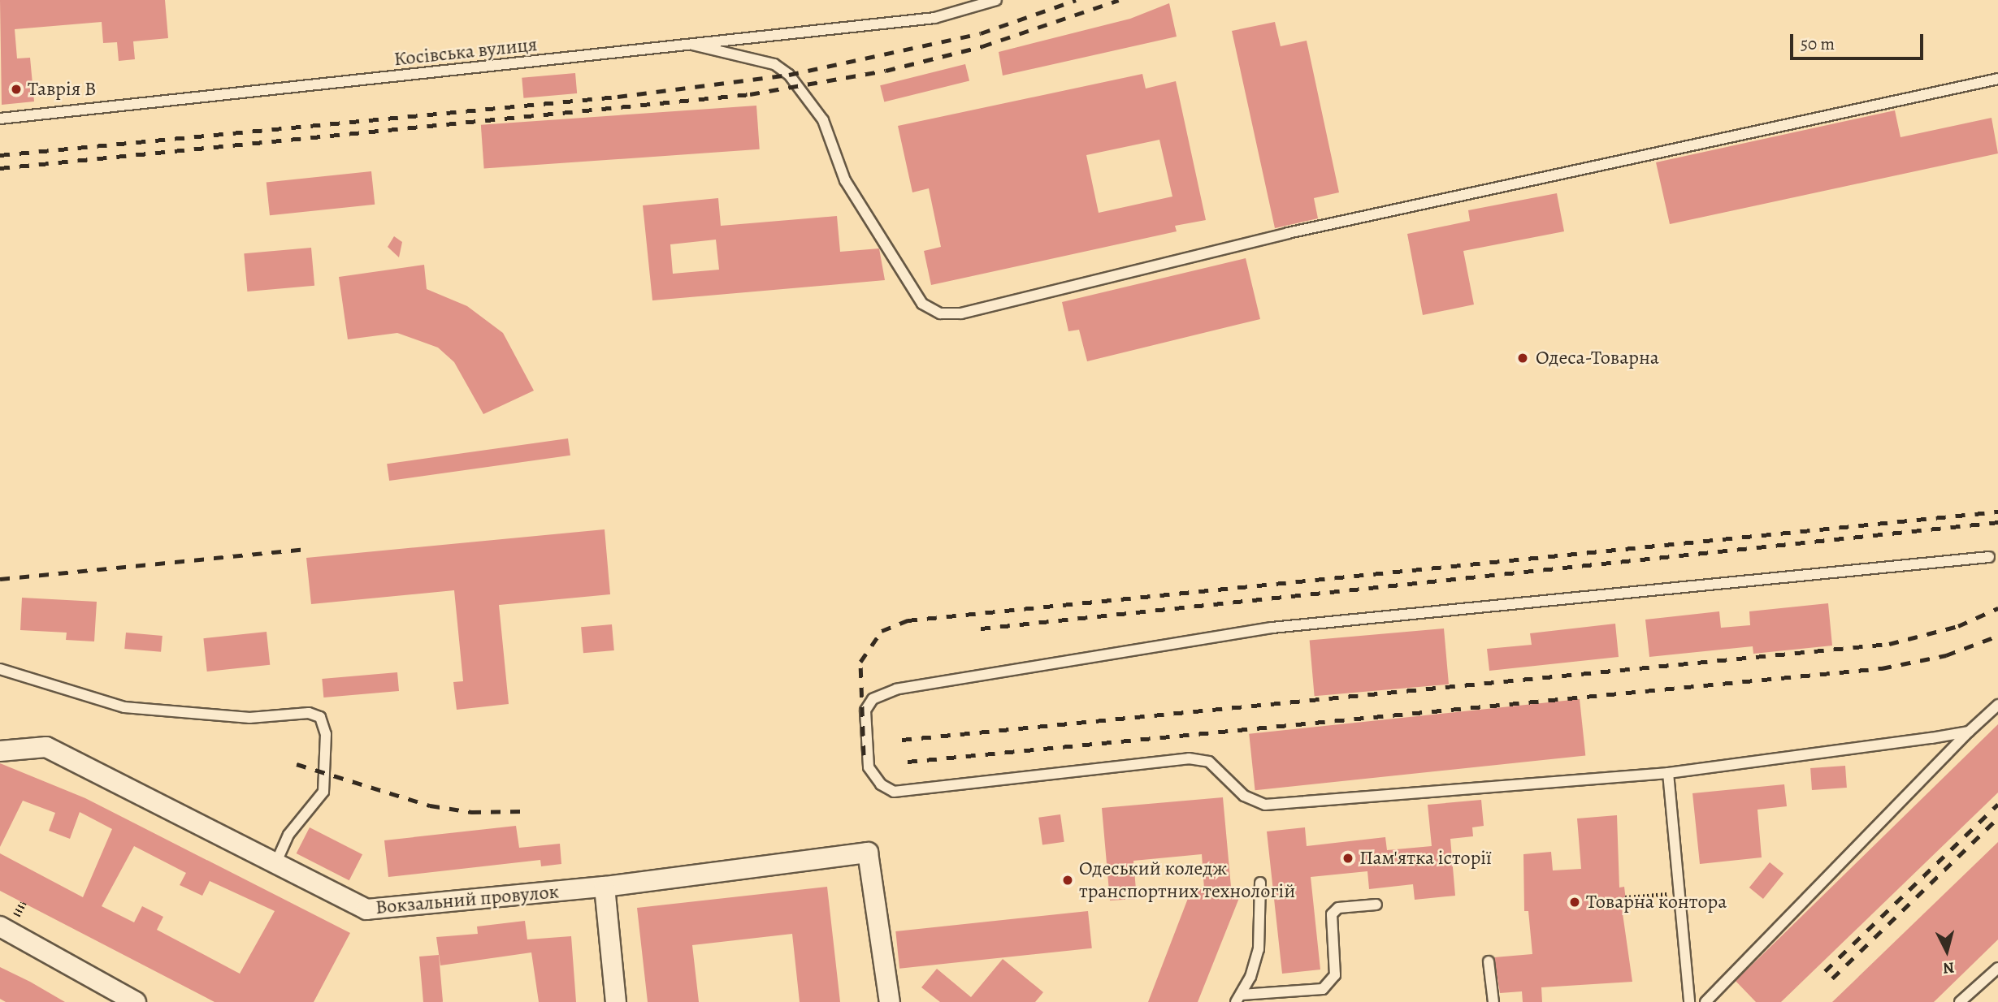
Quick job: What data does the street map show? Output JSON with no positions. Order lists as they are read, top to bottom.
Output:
{
  "streets": {
    "street": ["Вокзальний провулок"],
    "lane": ["Косівська вулиця"]
  },
  "places": [
    "Таврія В",
    "Одеса-Товарна",
    "Пам'ятка історії",
    "Одеський коледж транспортних технологій",
    "Товарна контора"
  ],
  "scale_bar": "50 m",
  "north": "bottom"
}
